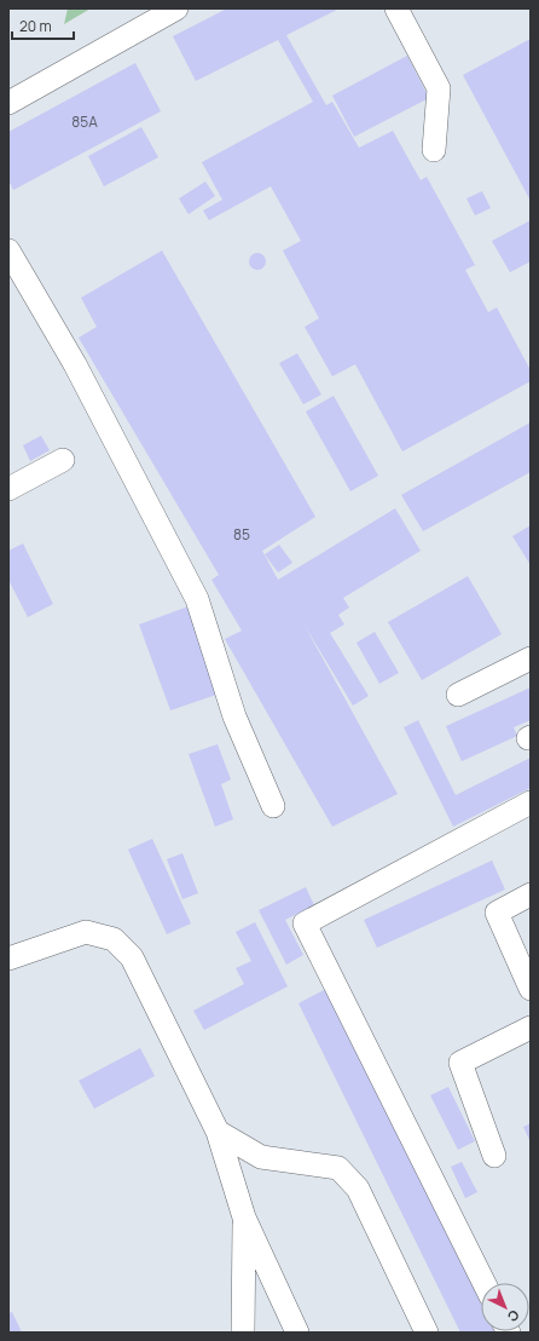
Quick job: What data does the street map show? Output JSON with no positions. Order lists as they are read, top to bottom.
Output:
{
  "house_numbers": ["85А", "85"],
  "scale_bar": "20 m",
  "north": "bottom right"
}
